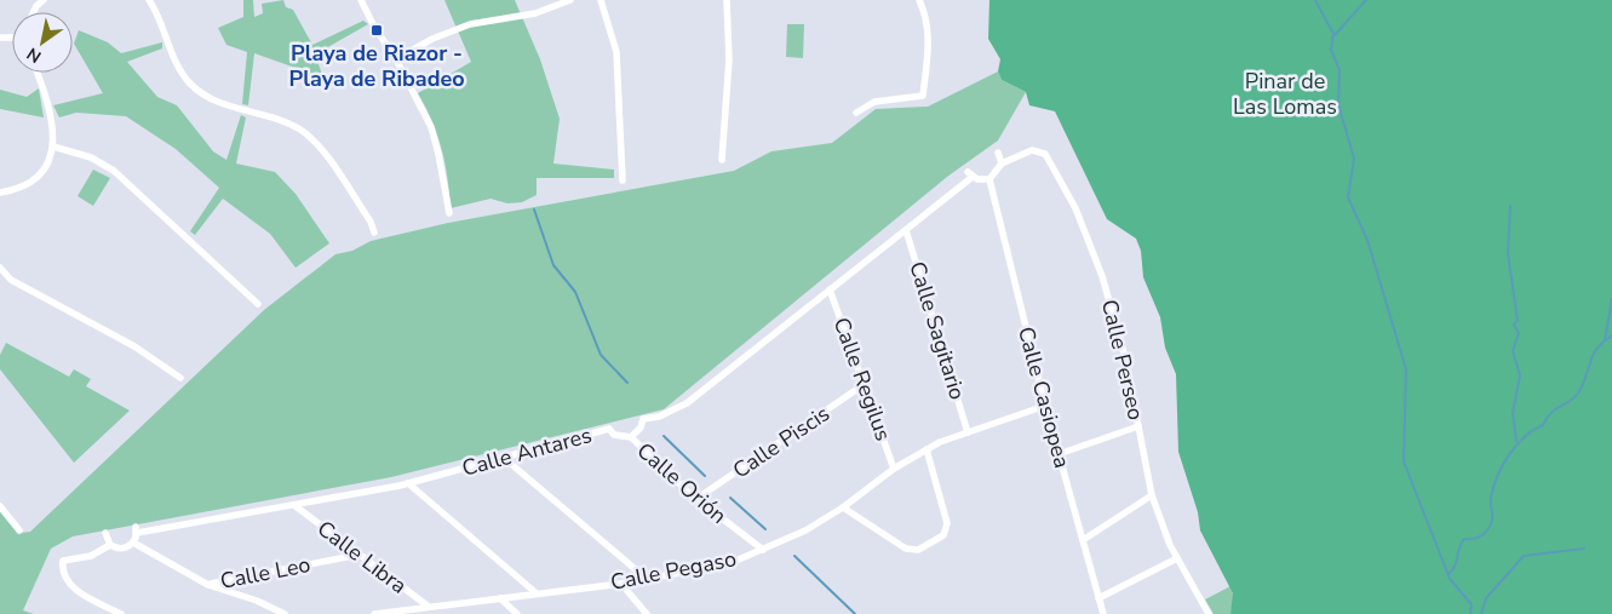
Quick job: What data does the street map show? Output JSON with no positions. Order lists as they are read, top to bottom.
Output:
{
  "streets": {
    "street": [
      "Calle Sagitario",
      "Calle Perseo",
      "Calle Regilus",
      "Calle Casiopea",
      "Calle Piscis",
      "Calle Antares",
      "Calle Orión",
      "Calle Libra",
      "Calle Pegaso",
      "Calle Leo"
    ]
  },
  "crossings": [
    ["Calle Sagitario", "Calle Pegaso"],
    ["Calle Regilus", "Calle Piscis"],
    ["Calle Regilus", "Calle Pegaso"],
    ["Calle Casiopea", "Calle Pegaso"],
    ["Calle Piscis", "Calle Orión"],
    ["Calle Antares", "Calle Orión"],
    ["Calle Antares", "Calle Libra"],
    ["Calle Orión", "Calle Pegaso"],
    ["Calle Libra", "Calle Pegaso"],
    ["Calle Libra", "Calle Leo"]
  ],
  "parks": ["Pinar de Las Lomas"],
  "places": {
    "transit": ["Playa de Riazor - Playa de Ribadeo"]
  },
  "north": "bottom left"
}
